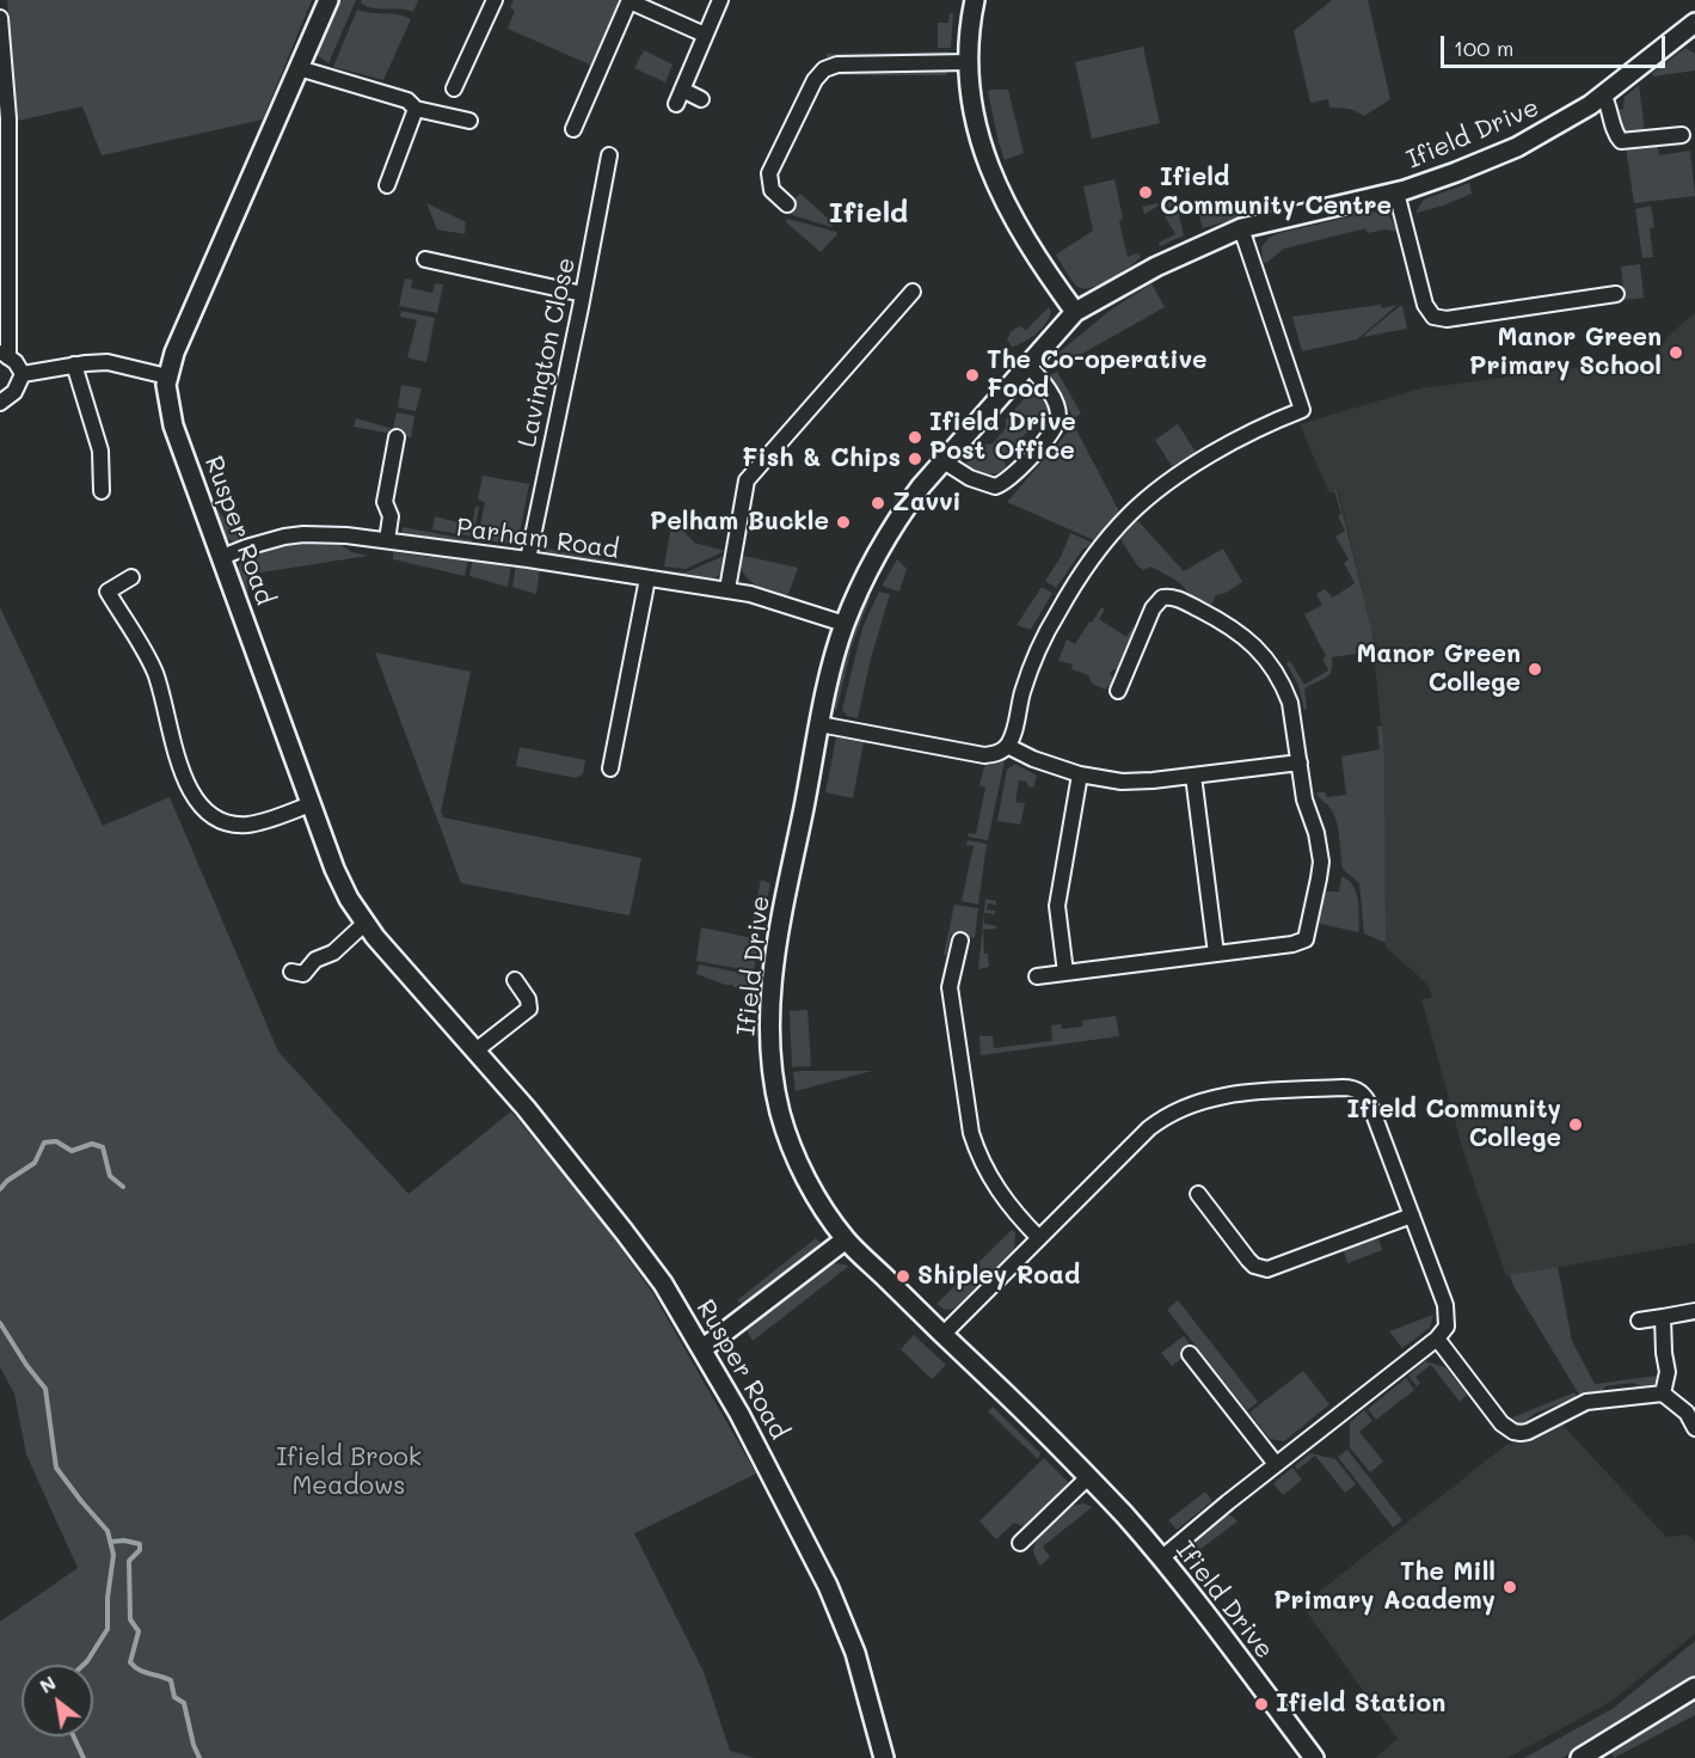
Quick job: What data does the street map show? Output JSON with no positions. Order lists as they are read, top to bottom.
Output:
{
  "streets": {
    "street": [
      "Ifield Drive",
      "Lavington Close",
      "Rusper Road",
      "Parham Road"
    ]
  },
  "crossings": [
    ["Ifield Drive", "Parham Road"],
    ["Lavington Close", "Parham Road"],
    ["Rusper Road", "Parham Road"]
  ],
  "districts": ["Ifield"],
  "parks": ["Ifield Brook Meadows"],
  "places": [
    "Ifield Community Centre",
    "Manor Green Primary School",
    "The Co-operative Food",
    "Ifield Drive Post Office",
    "Fish & Chips",
    "Zavvi",
    "Pelham Buckle",
    "Manor Green College",
    "Ifield Community College",
    "Shipley Road",
    "The Mill Primary Academy",
    "Ifield Station"
  ],
  "scale_bar": "100 m",
  "north": "top left"
}
